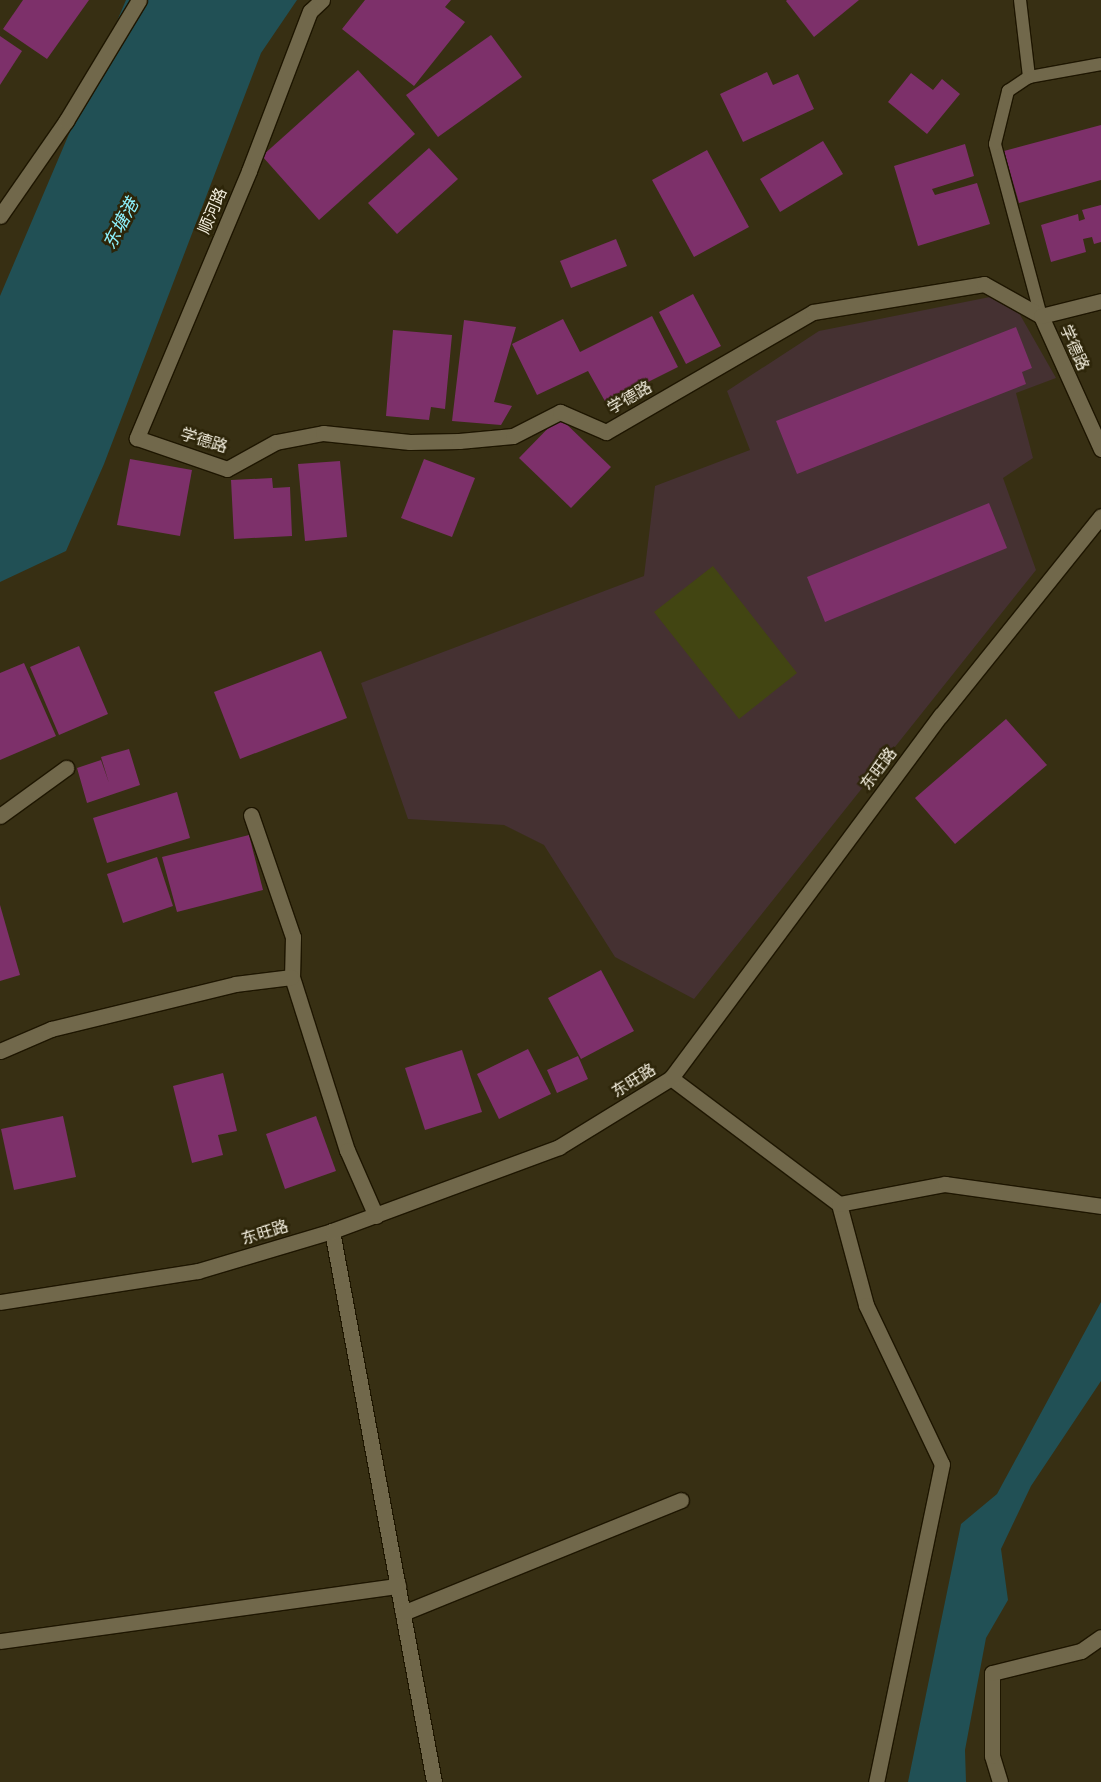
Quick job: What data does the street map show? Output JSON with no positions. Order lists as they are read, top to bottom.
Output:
{
  "streets": {
    "street": ["顺河路", "学德路", "东旺路"]
  },
  "crossings": [
    ["顺河路", "学德路"]
  ],
  "water": ["东塘港"]
}
